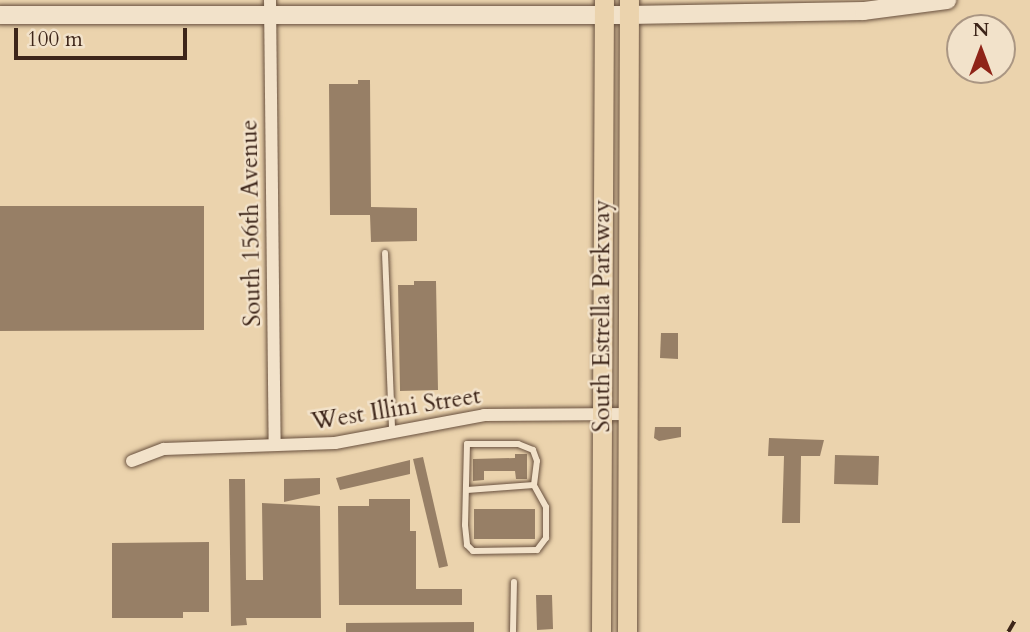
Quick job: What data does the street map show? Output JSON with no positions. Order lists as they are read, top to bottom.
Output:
{
  "streets": {
    "main road": ["South Estrella Parkway"],
    "street": ["South 156th Avenue", "West Illini Street"]
  },
  "crossings": [
    ["South 156th Avenue", "West Illini Street"],
    ["South Estrella Parkway", "West Illini Street"]
  ],
  "scale_bar": "100 m",
  "north": "top"
}
